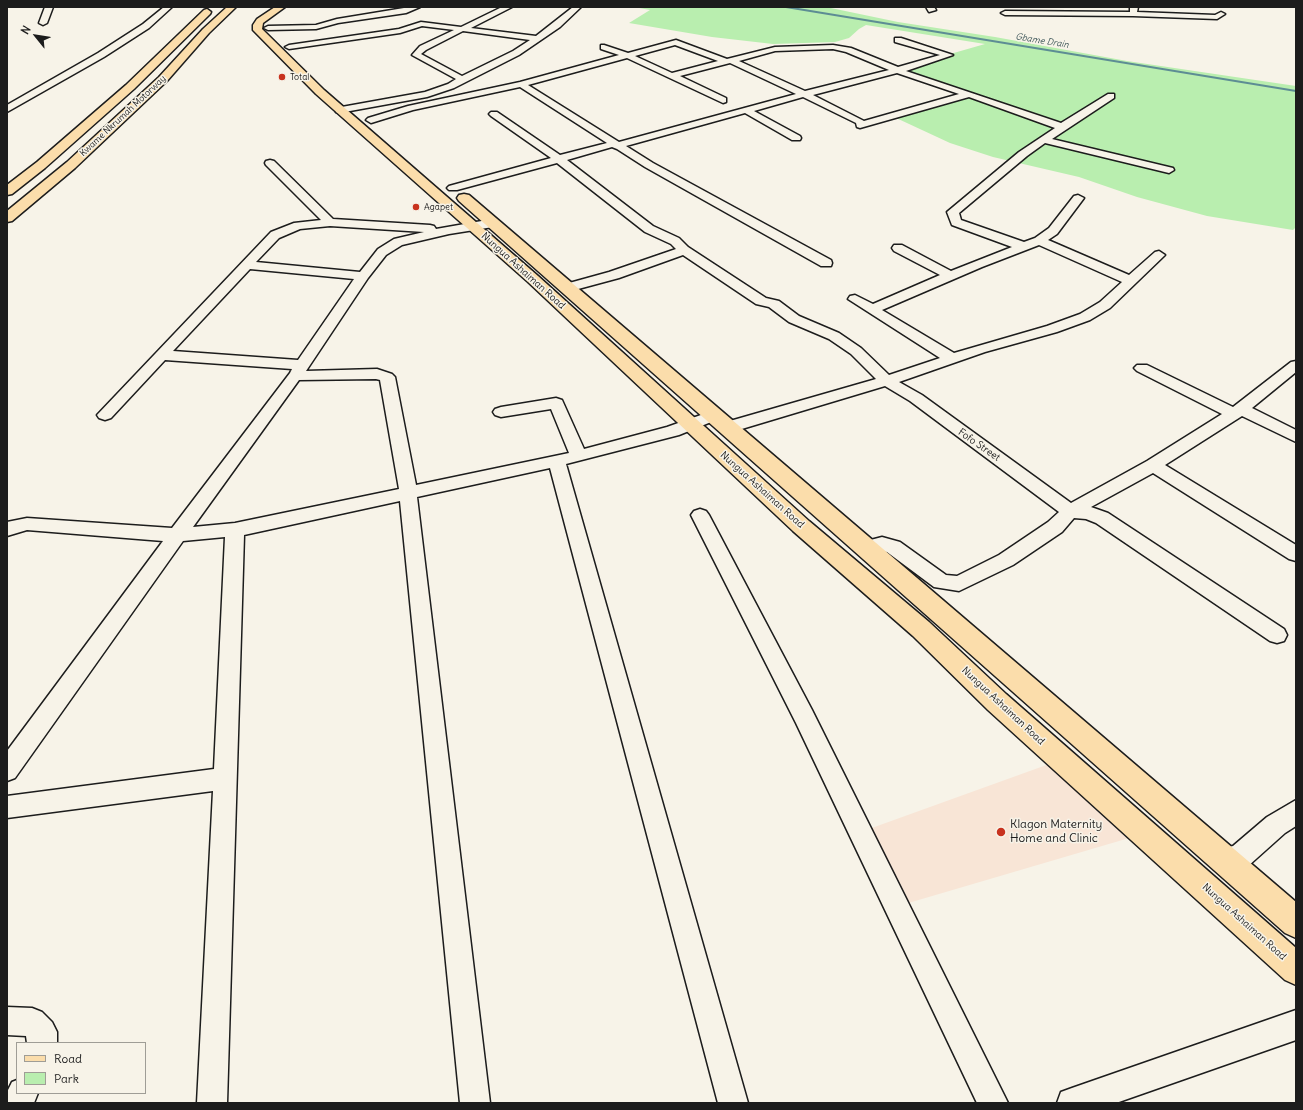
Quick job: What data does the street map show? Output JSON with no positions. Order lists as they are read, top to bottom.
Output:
{
  "streets": {
    "main road": ["Kwame Nkrumah Motorway", "Nungua Ashaiman Road"],
    "street": ["Fofo Street"]
  },
  "water": ["Gbame Drain"],
  "places": ["Total", "Agapet", "Klagon Maternity Home and Clinic"],
  "legend": ["Road", "Park"],
  "north": "top left"
}
